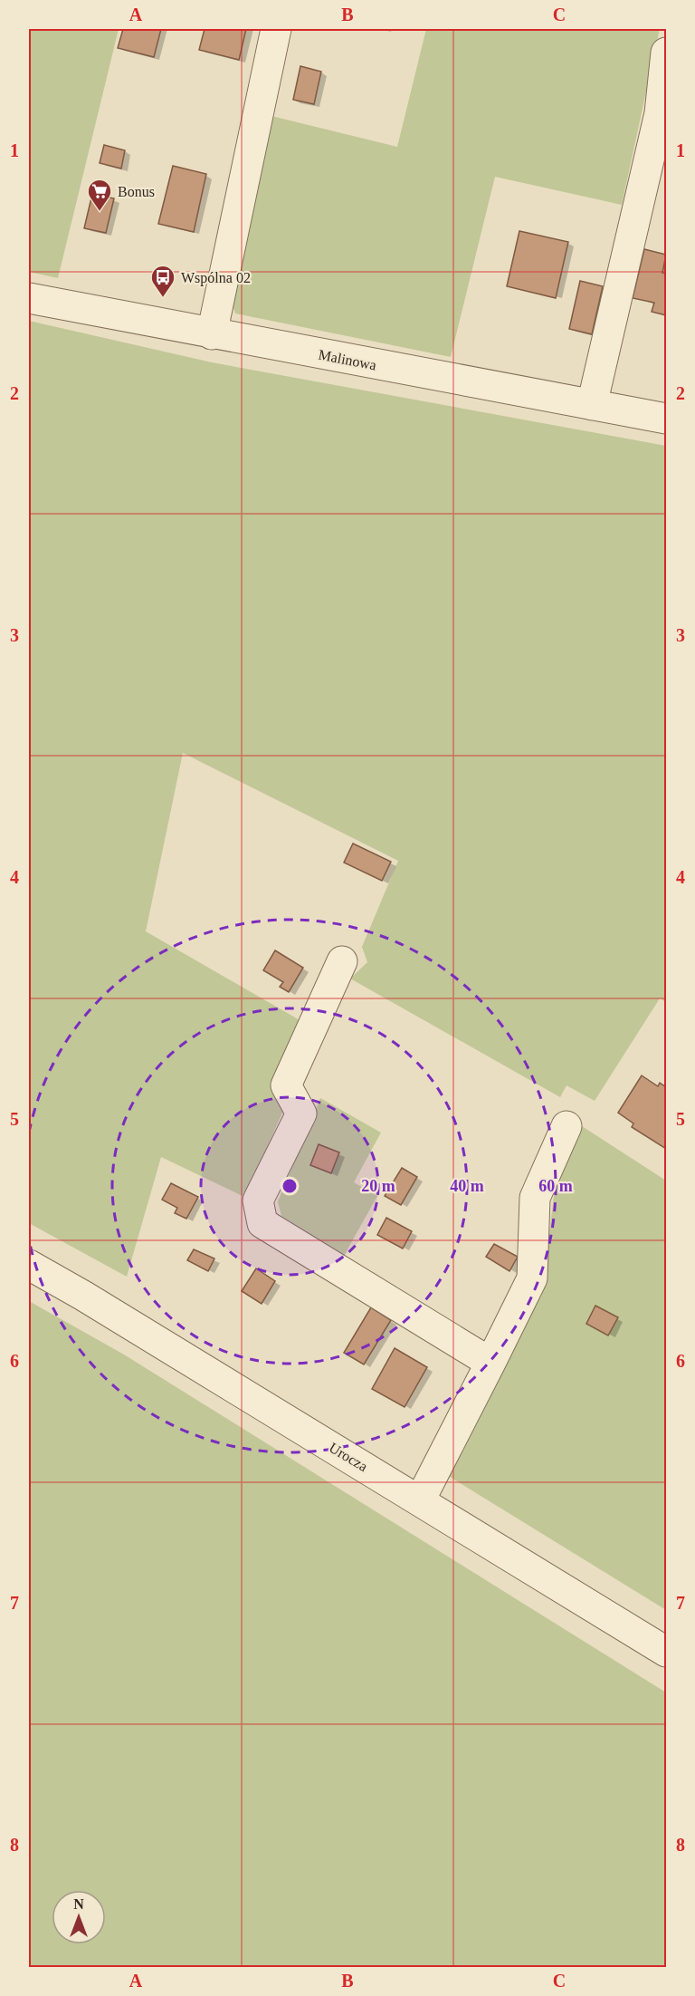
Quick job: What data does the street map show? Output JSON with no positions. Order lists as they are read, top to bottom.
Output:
{
  "streets": {
    "street": ["Malinowa", "Urocza"]
  },
  "places": {
    "supermarket": ["Bonus"],
    "bus stop": ["Wspólna 02"]
  },
  "north": "top",
  "grid": {
    "columns": ["A", "B", "C"],
    "rows": [
      "1",
      "2",
      "3",
      "4",
      "5",
      "6",
      "7",
      "8"
    ]
  },
  "rings": ["20 m", "40 m", "60 m"]
}
